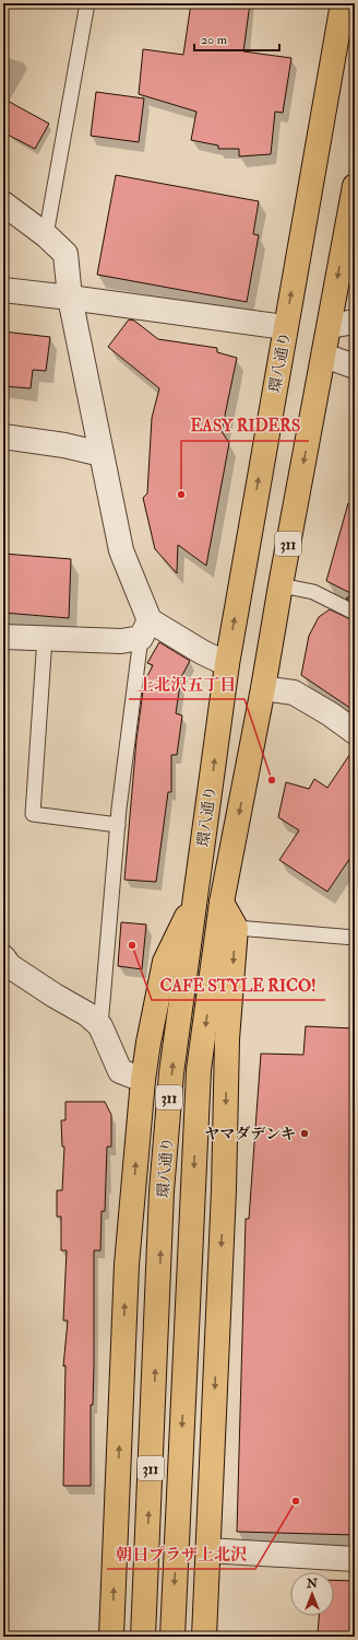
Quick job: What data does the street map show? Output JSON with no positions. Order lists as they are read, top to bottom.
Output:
{
  "streets": {
    "main road": ["環八通り", "311"]
  },
  "places": [
    "EASY RIDERS",
    "上北沢五丁目",
    "CAFE STYLE RICO!",
    "ヤマダデンキ",
    "朝日プラザ上北沢"
  ],
  "scale_bar": "20 m",
  "north": "top"
}
